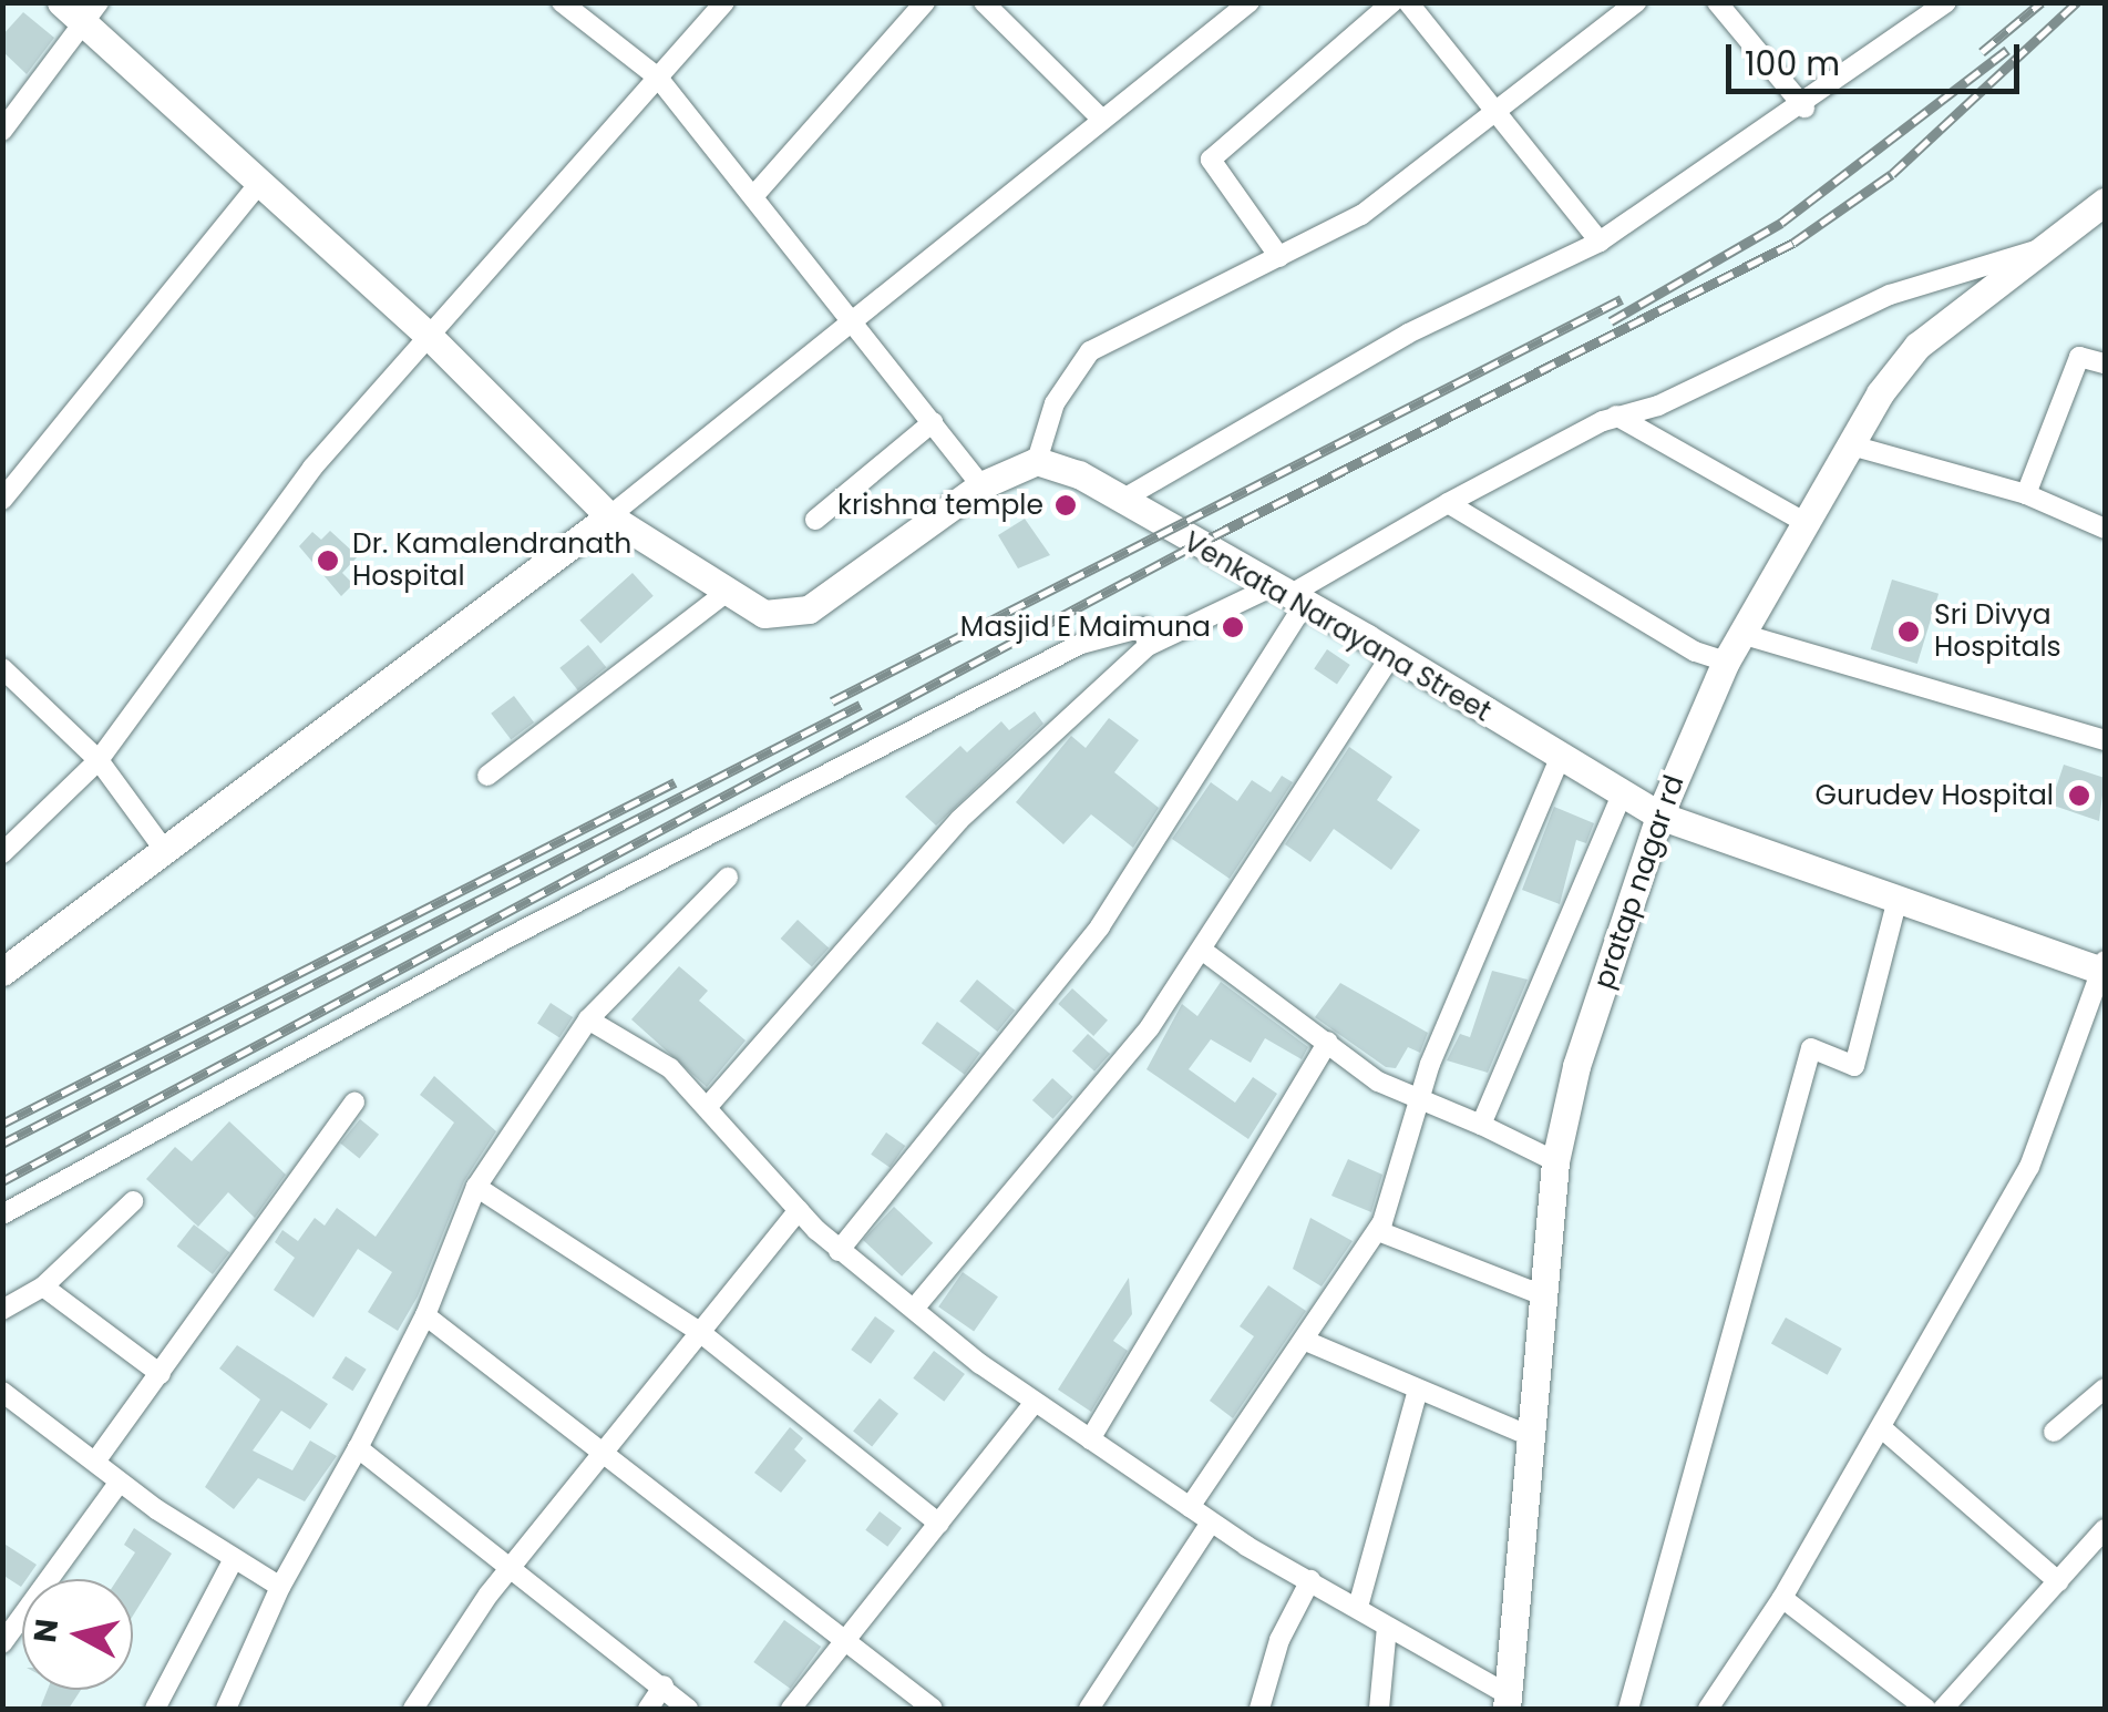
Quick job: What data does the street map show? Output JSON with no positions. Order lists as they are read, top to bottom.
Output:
{
  "streets": {
    "street": ["Venkata Narayana Street", "pratap nagar rd"]
  },
  "crossings": [
    ["Venkata Narayana Street", "pratap nagar rd"]
  ],
  "places": [
    "krishna temple",
    "Dr. Kamalendranath Hospital",
    "Masjid E Maimuna",
    "Sri Divya Hospitals",
    "Gurudev Hospital"
  ],
  "scale_bar": "100 m",
  "north": "left"
}
